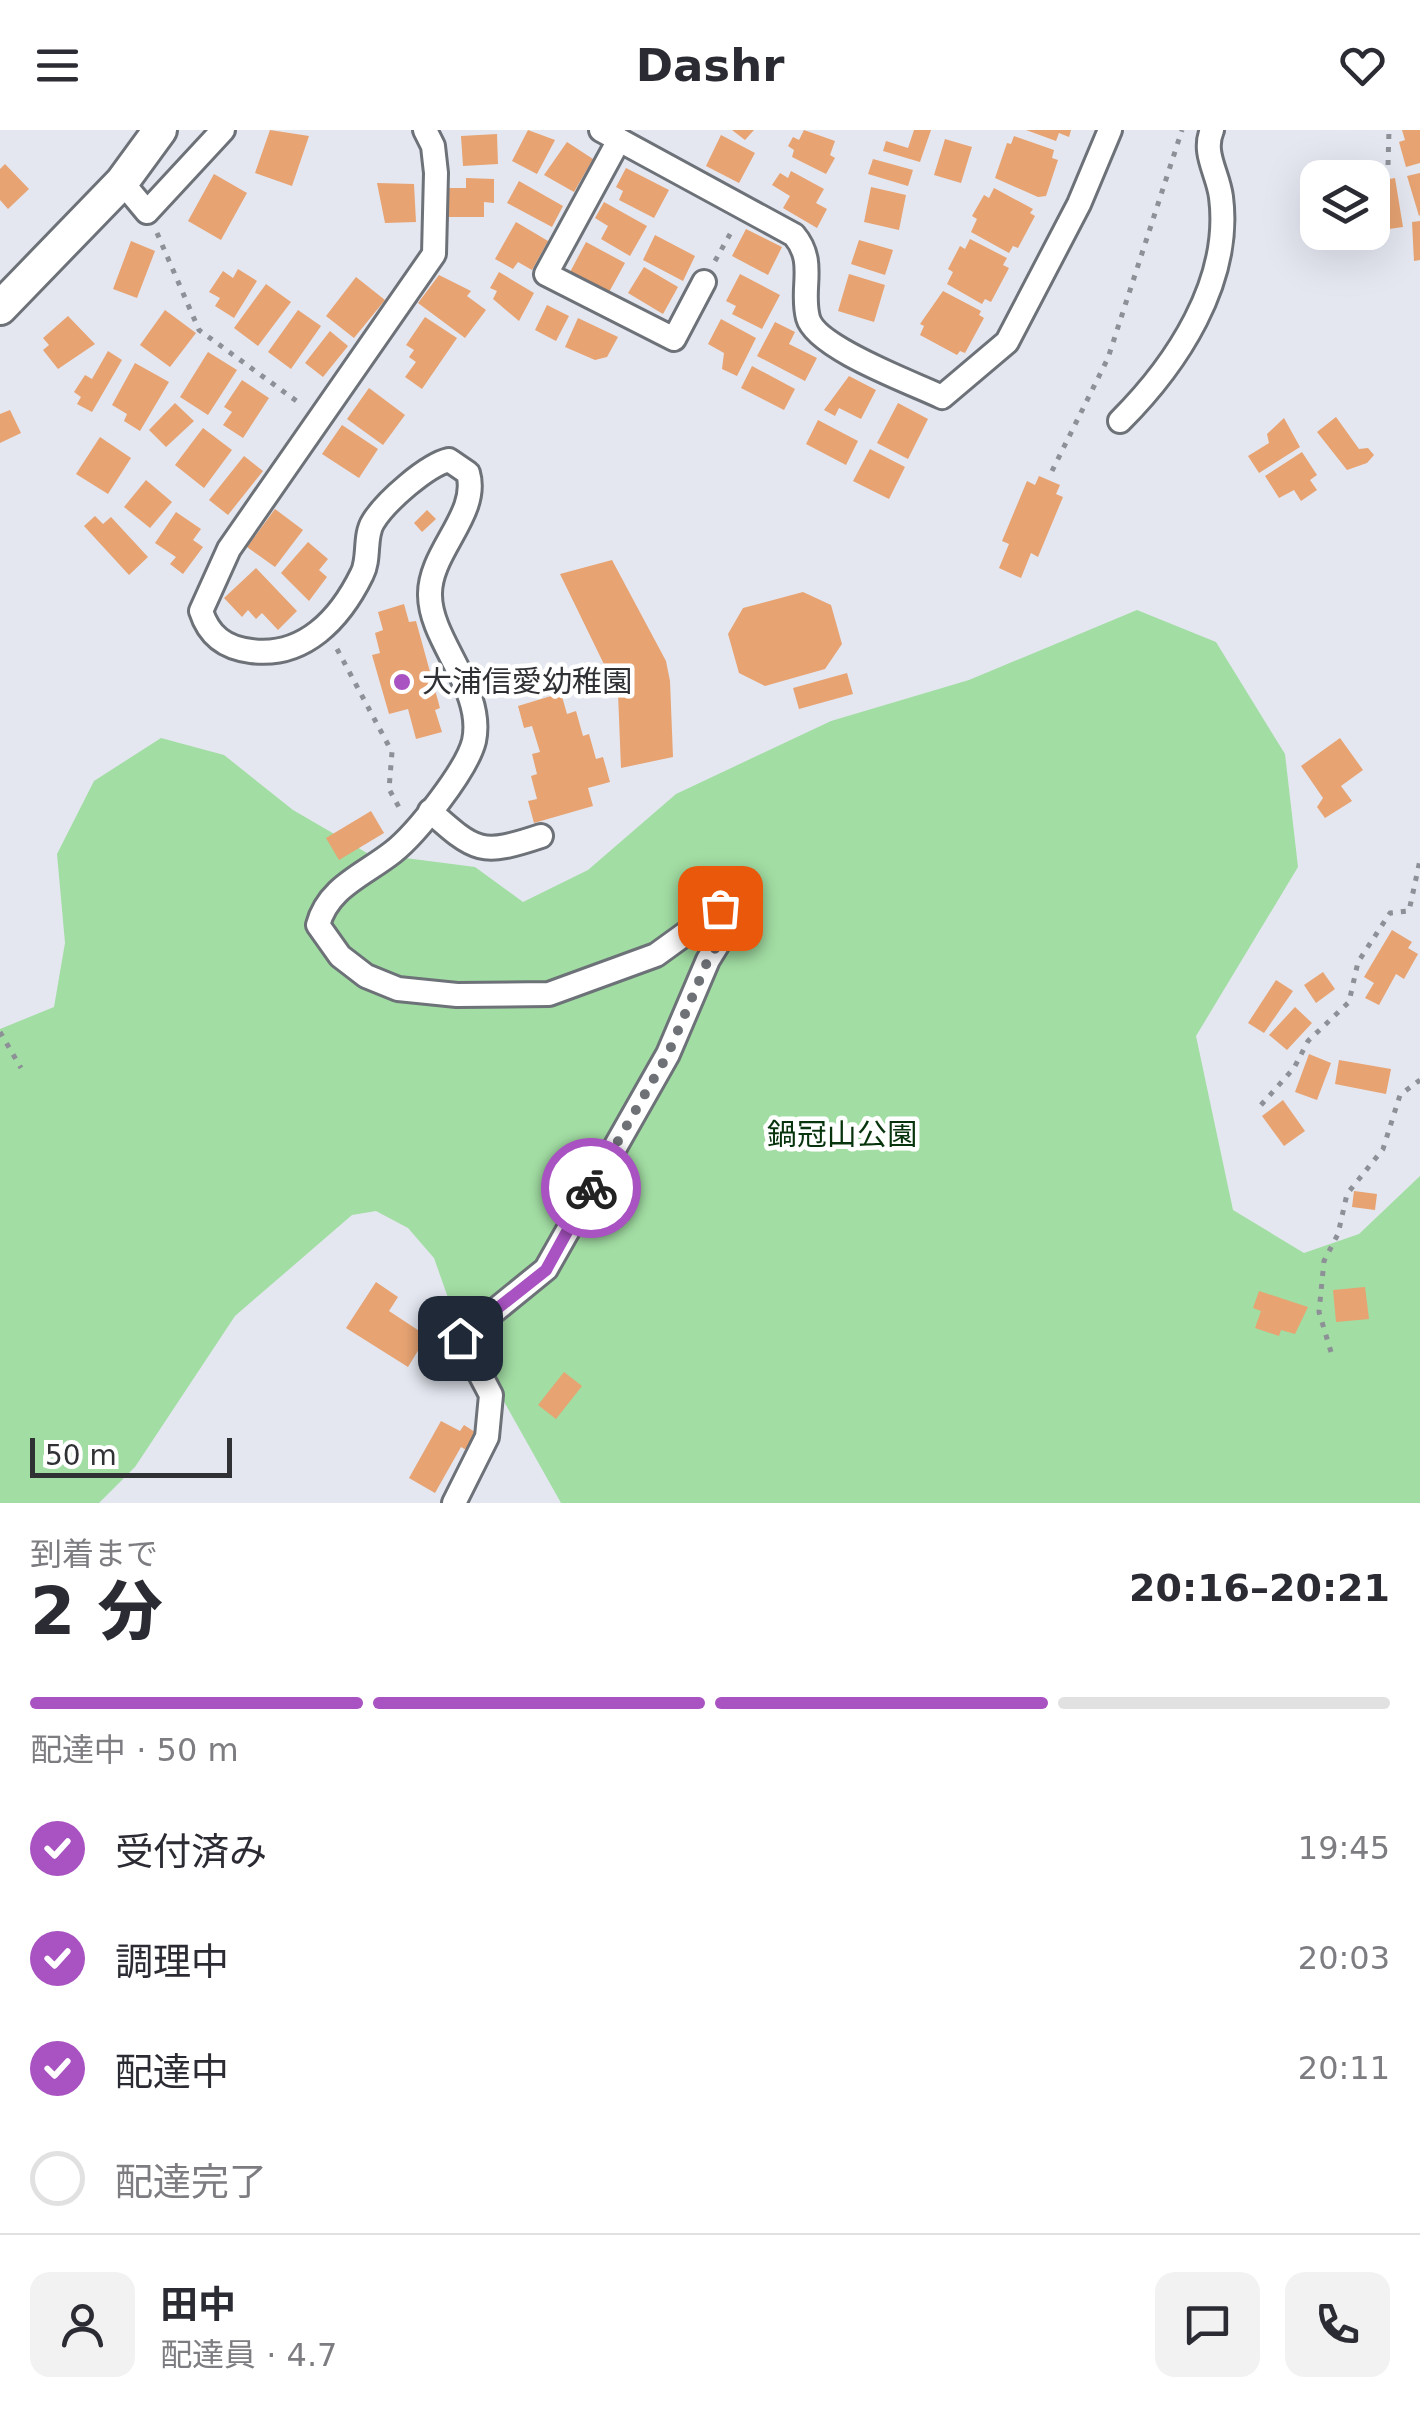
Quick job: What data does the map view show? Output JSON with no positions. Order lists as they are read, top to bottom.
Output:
{
  "parks": ["鍋冠山公園"],
  "places": ["大浦信愛幼稚園"],
  "scale_bar": "50 m",
  "page": {
    "header": "Dashr",
    "scale": "50 m",
    "heading": ["2 分", "到着まで", "20:16–20:21"],
    "panel": ["田中", "配達員 · 4.7"],
    "bar": "配達中 · 50 m",
    "list": [
      ["受付済み", "19:45"],
      ["調理中", "20:03"],
      ["配達中", "20:11"],
      "配達完了"
    ]
  }
}
